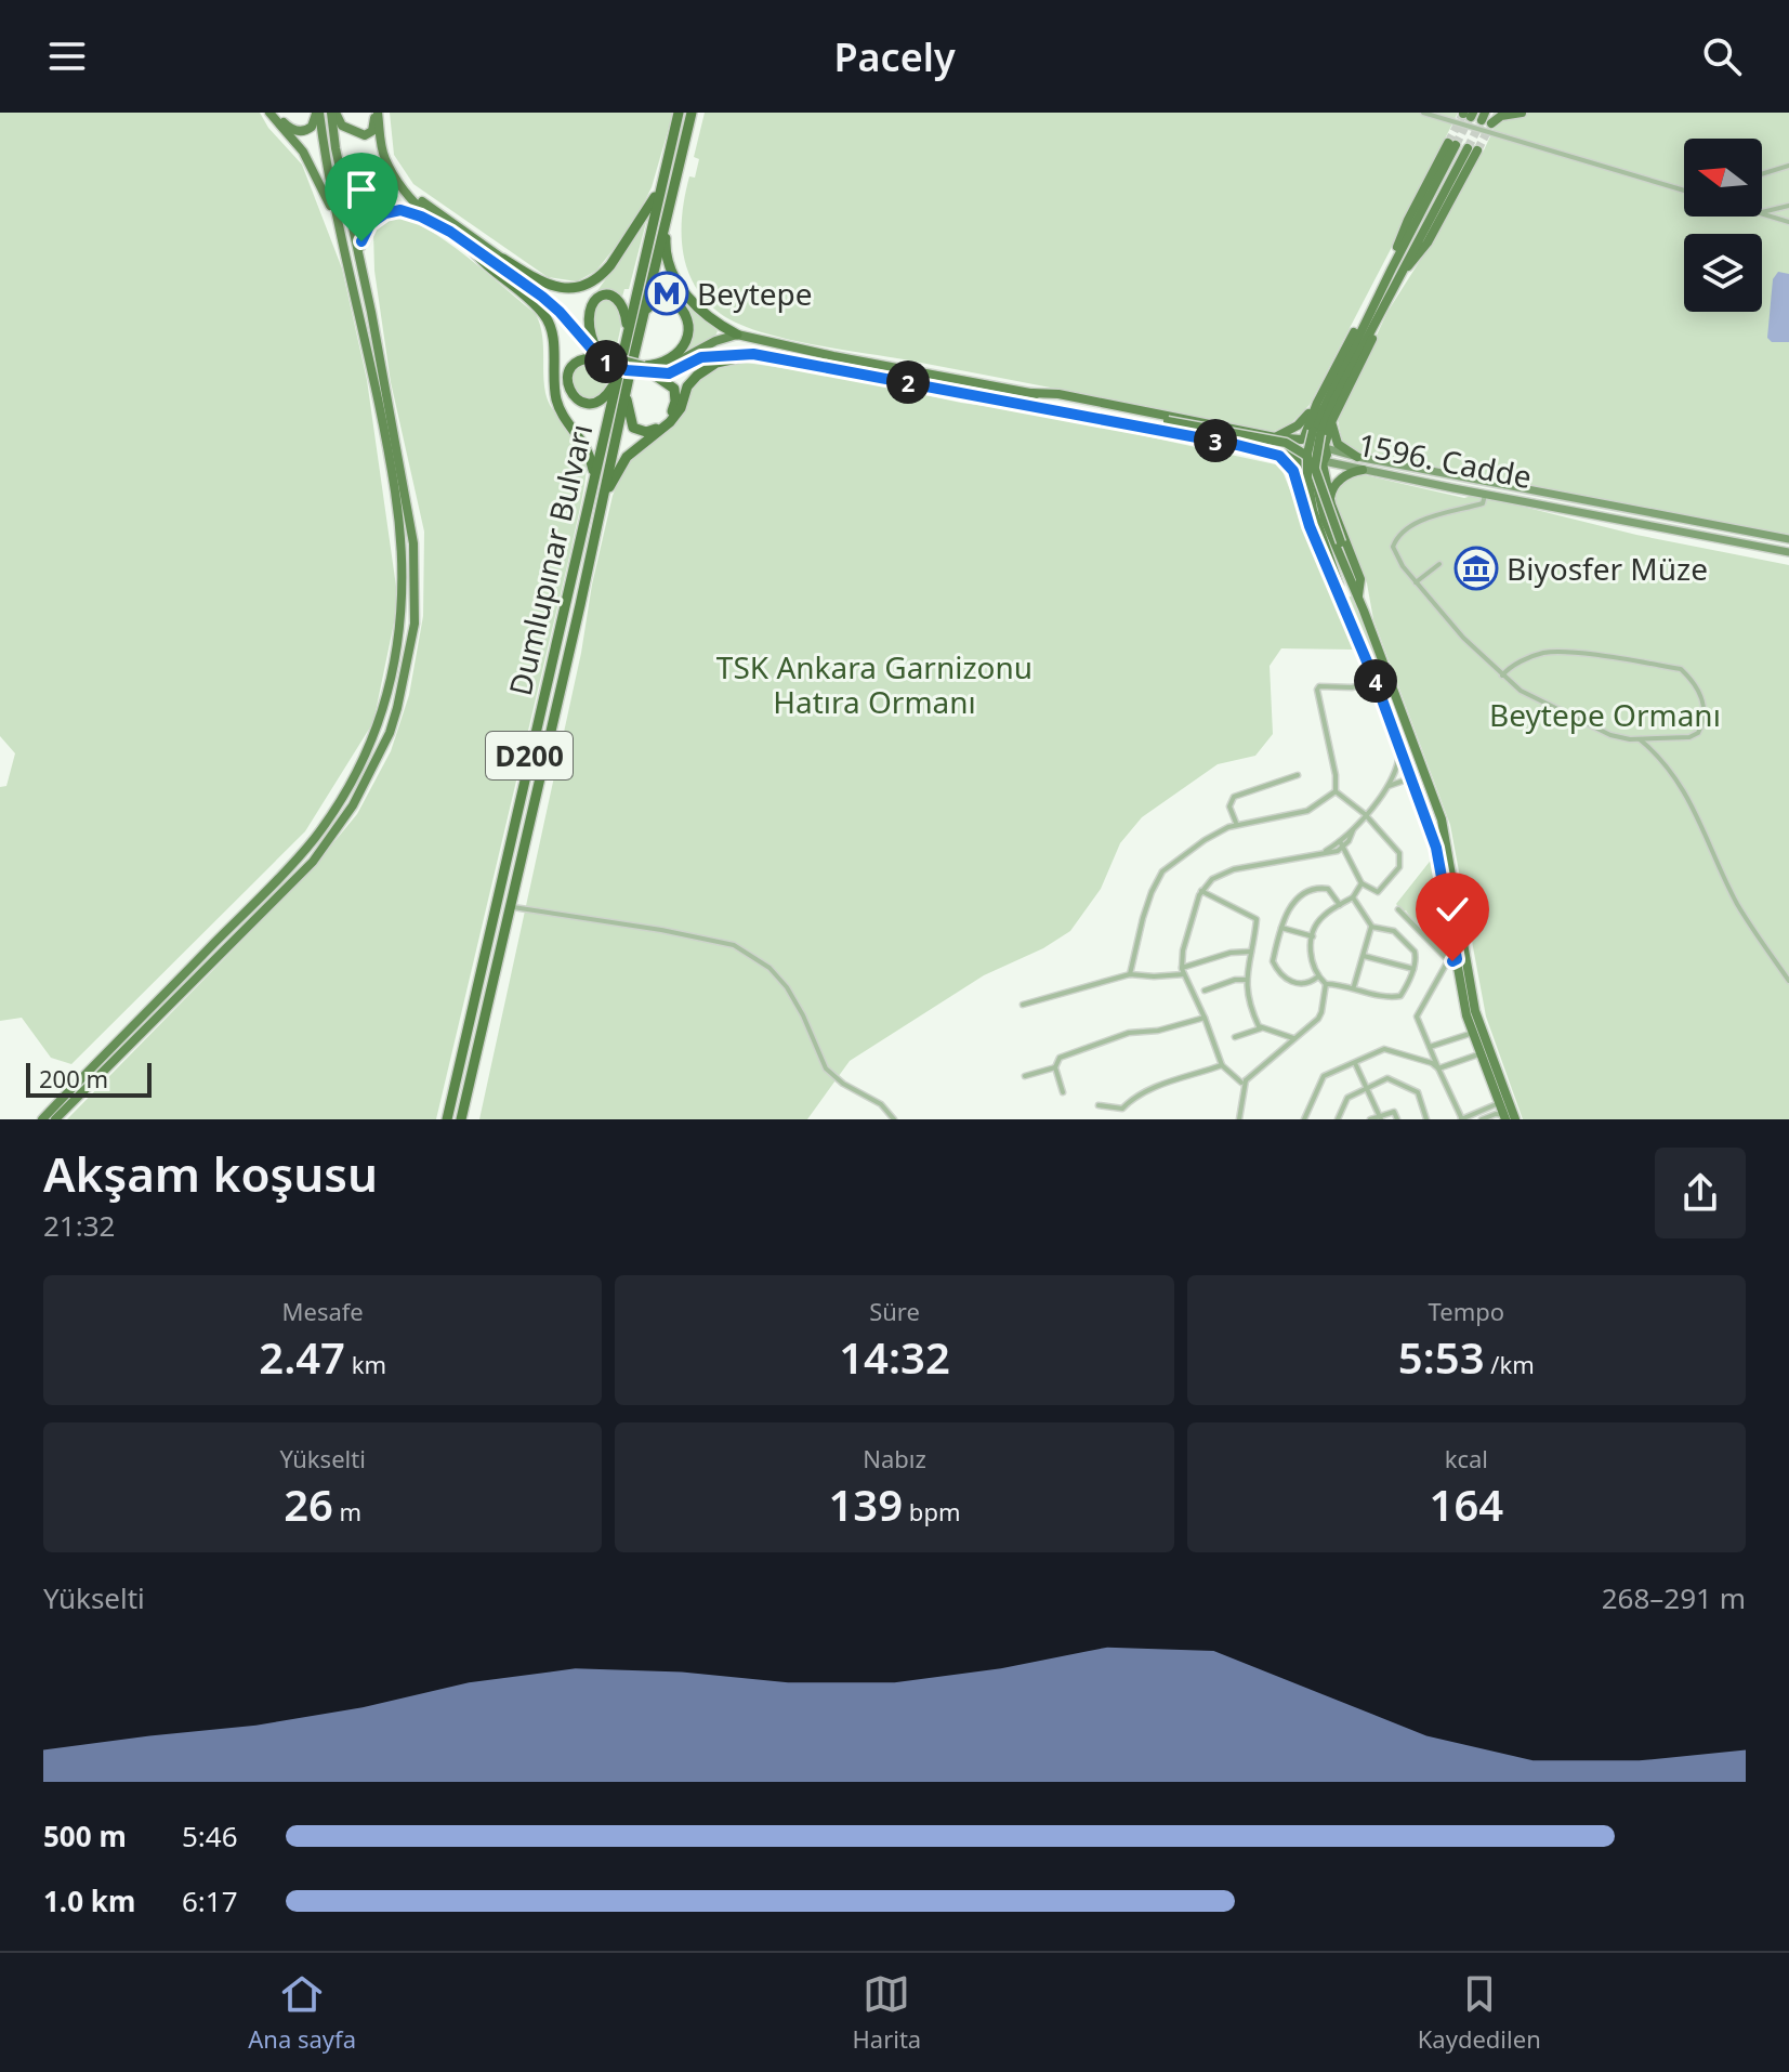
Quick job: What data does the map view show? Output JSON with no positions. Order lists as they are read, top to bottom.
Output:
{
  "streets": {
    "highway": ["Dumlupınar Bulvarı", "D200"],
    "main road": ["1596. Cadde"]
  },
  "parks": ["TSK Ankara Garnizonu Hatıra Ormanı", "Beytepe Ormanı"],
  "places": {
    "metro station": ["Beytepe"],
    "museum": ["Biyosfer Müze"]
  },
  "scale_bar": "200 m",
  "north": "left",
  "page": {
    "header": "Pacely",
    "pins": [
      "1",
      "2",
      "3",
      "4"
    ],
    "scale": "200 m",
    "heading": ["Akşam koşusu", "21:32"],
    "stats": [
      ["Mesafe", "2.47 km"],
      ["Süre", "14:32"],
      ["Tempo", "5:53 /km"],
      ["Yükselti", "26 m"],
      ["Nabız", "139 bpm"],
      ["kcal", "164"]
    ],
    "chart": ["Yükselti", "268–291 m"],
    "list": [
      {
        "name": "500 m",
        "note": "5:46"
      },
      {
        "name": "1.0 km",
        "note": "6:17"
      }
    ],
    "tabs": ["Ana sayfa", "Harita", "Kaydedilen"]
  }
}
